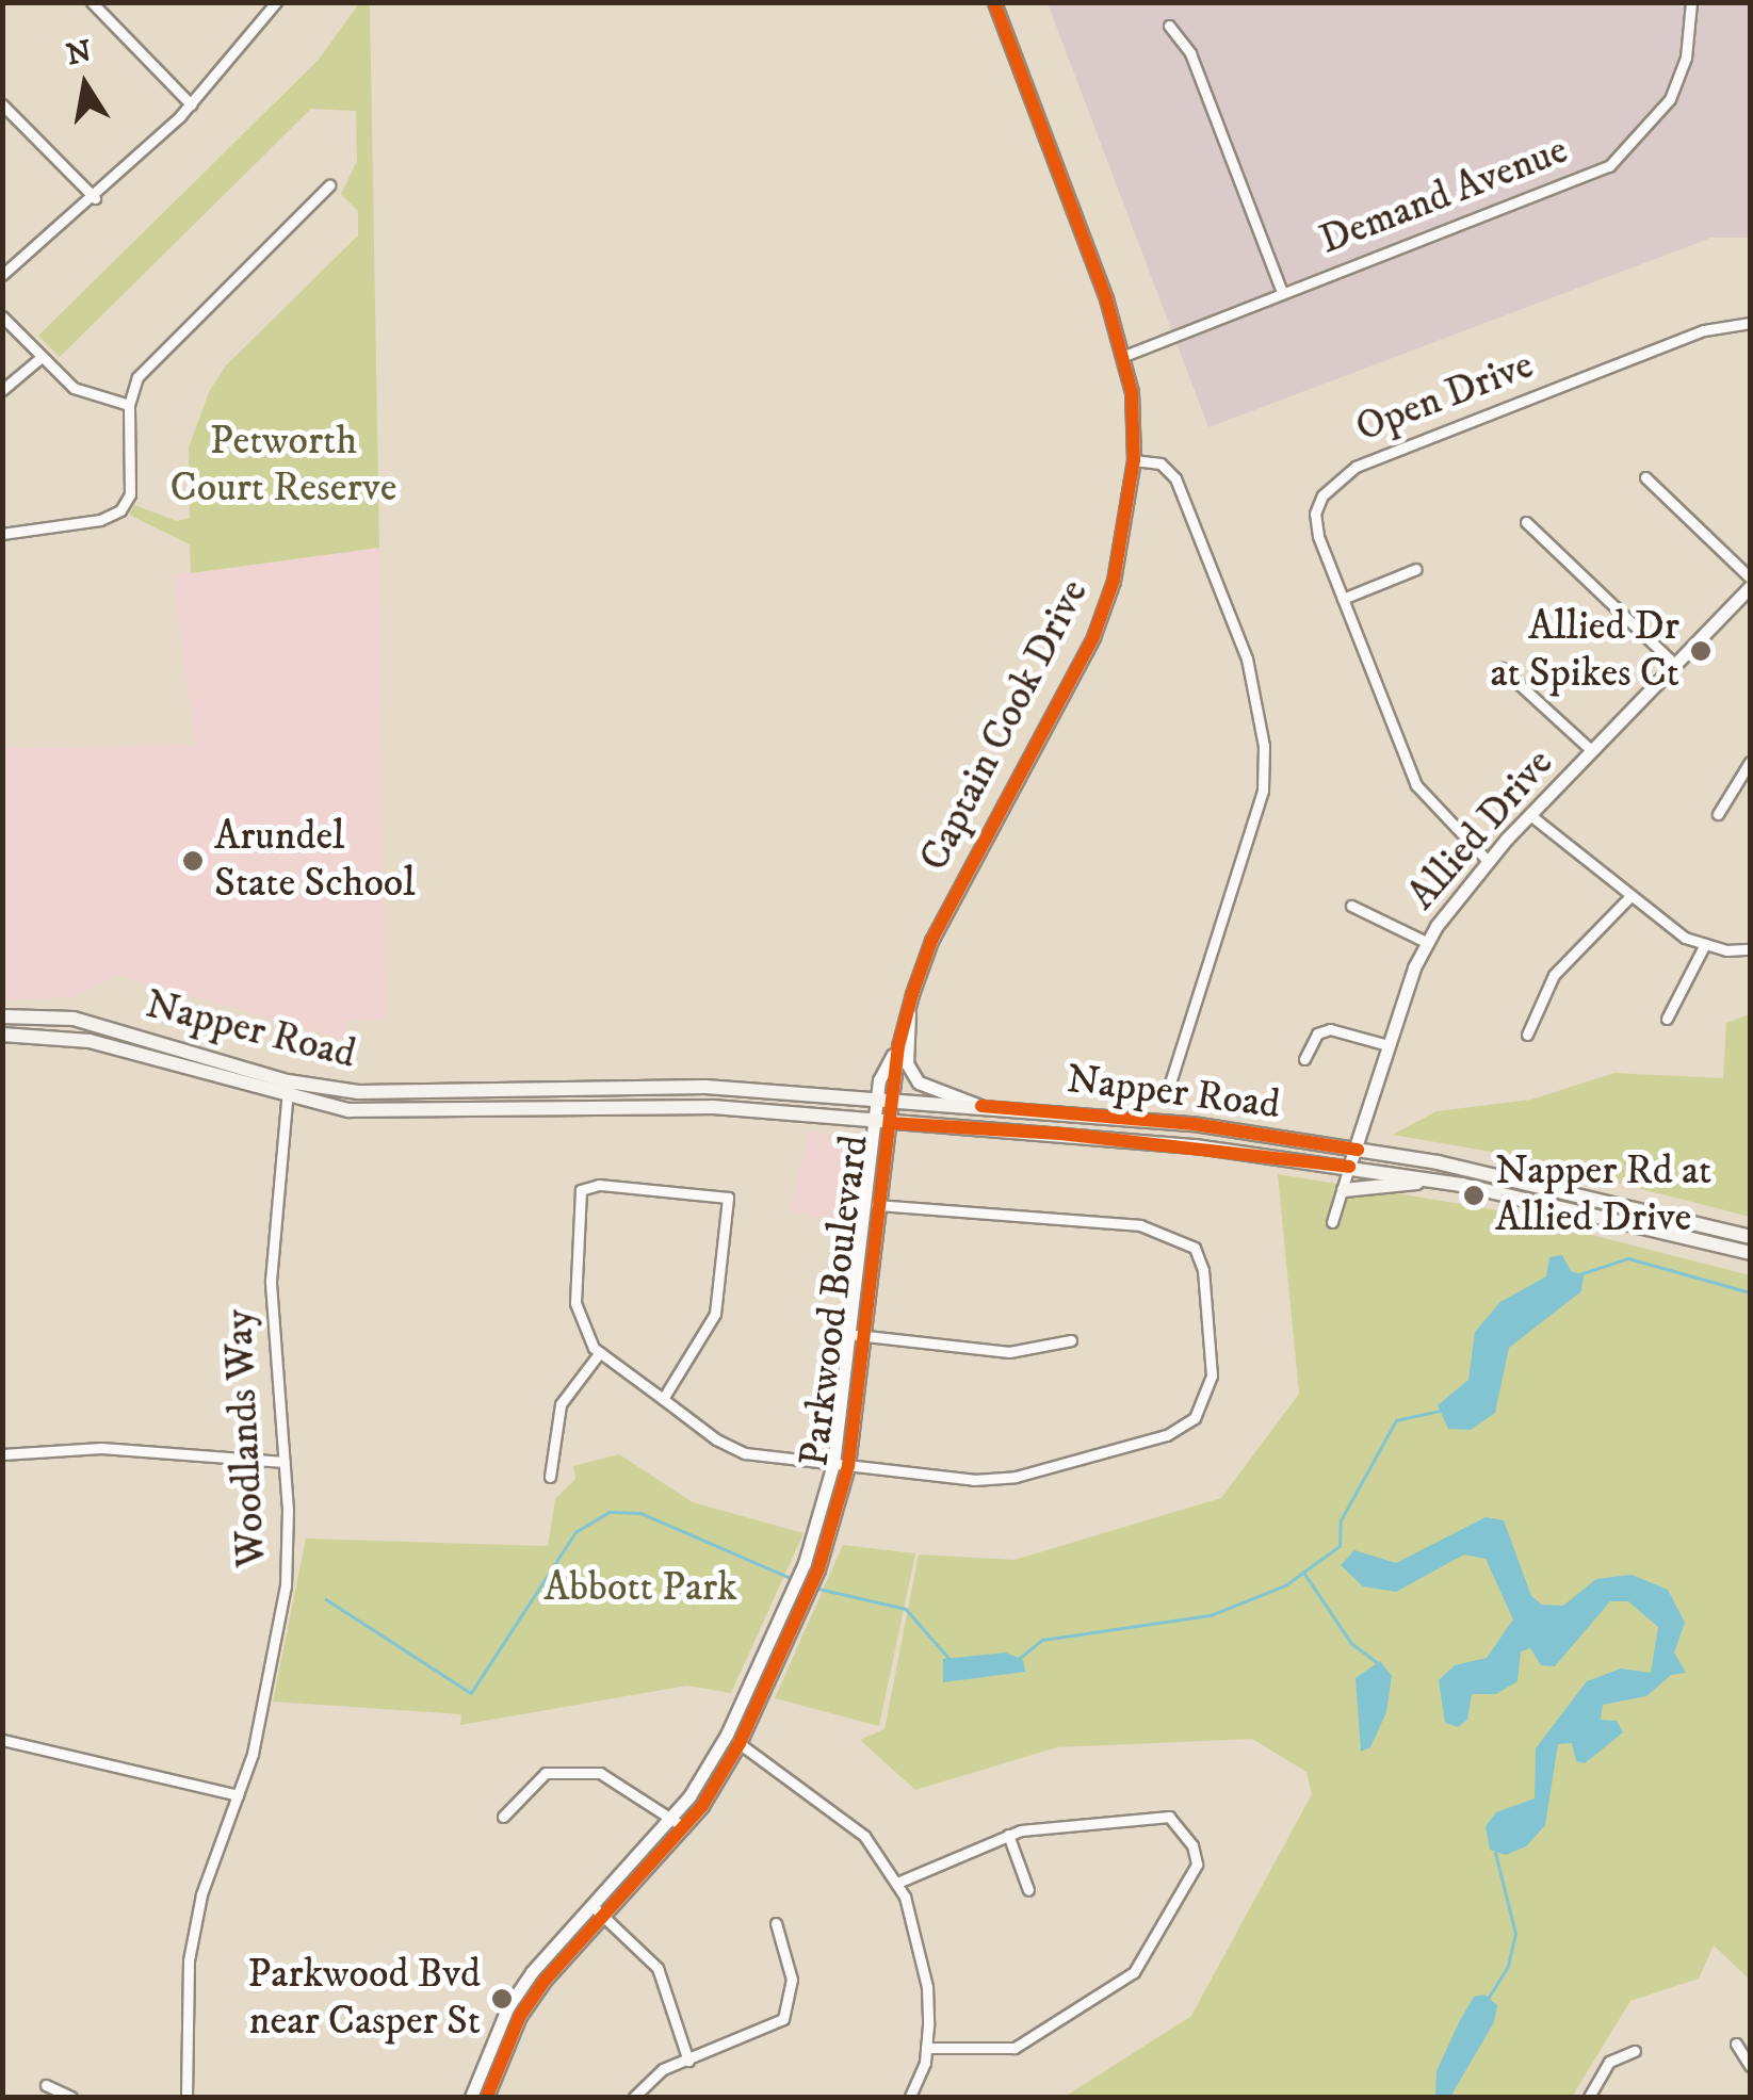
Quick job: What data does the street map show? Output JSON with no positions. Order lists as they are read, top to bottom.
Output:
{
  "streets": {
    "main road": ["Napper Road"],
    "street": [
      "Demand Avenue",
      "Open Drive",
      "Captain Cook Drive",
      "Allied Drive",
      "Parkwood Boulevard",
      "Woodlands Way"
    ]
  },
  "crossings": [
    ["Demand Avenue", "Captain Cook Drive"],
    ["Open Drive", "Allied Drive"],
    ["Captain Cook Drive", "Parkwood Boulevard"],
    ["Allied Drive", "Napper Road"],
    ["Napper Road", "Parkwood Boulevard"],
    ["Napper Road", "Woodlands Way"]
  ],
  "parks": ["Petworth Court Reserve", "Abbott Park"],
  "places": [
    "Allied Dr at Spikes Ct",
    "Arundel State School",
    "Napper Rd at Allied Drive",
    "Parkwood Bvd near Casper St"
  ],
  "north": "top"
}
